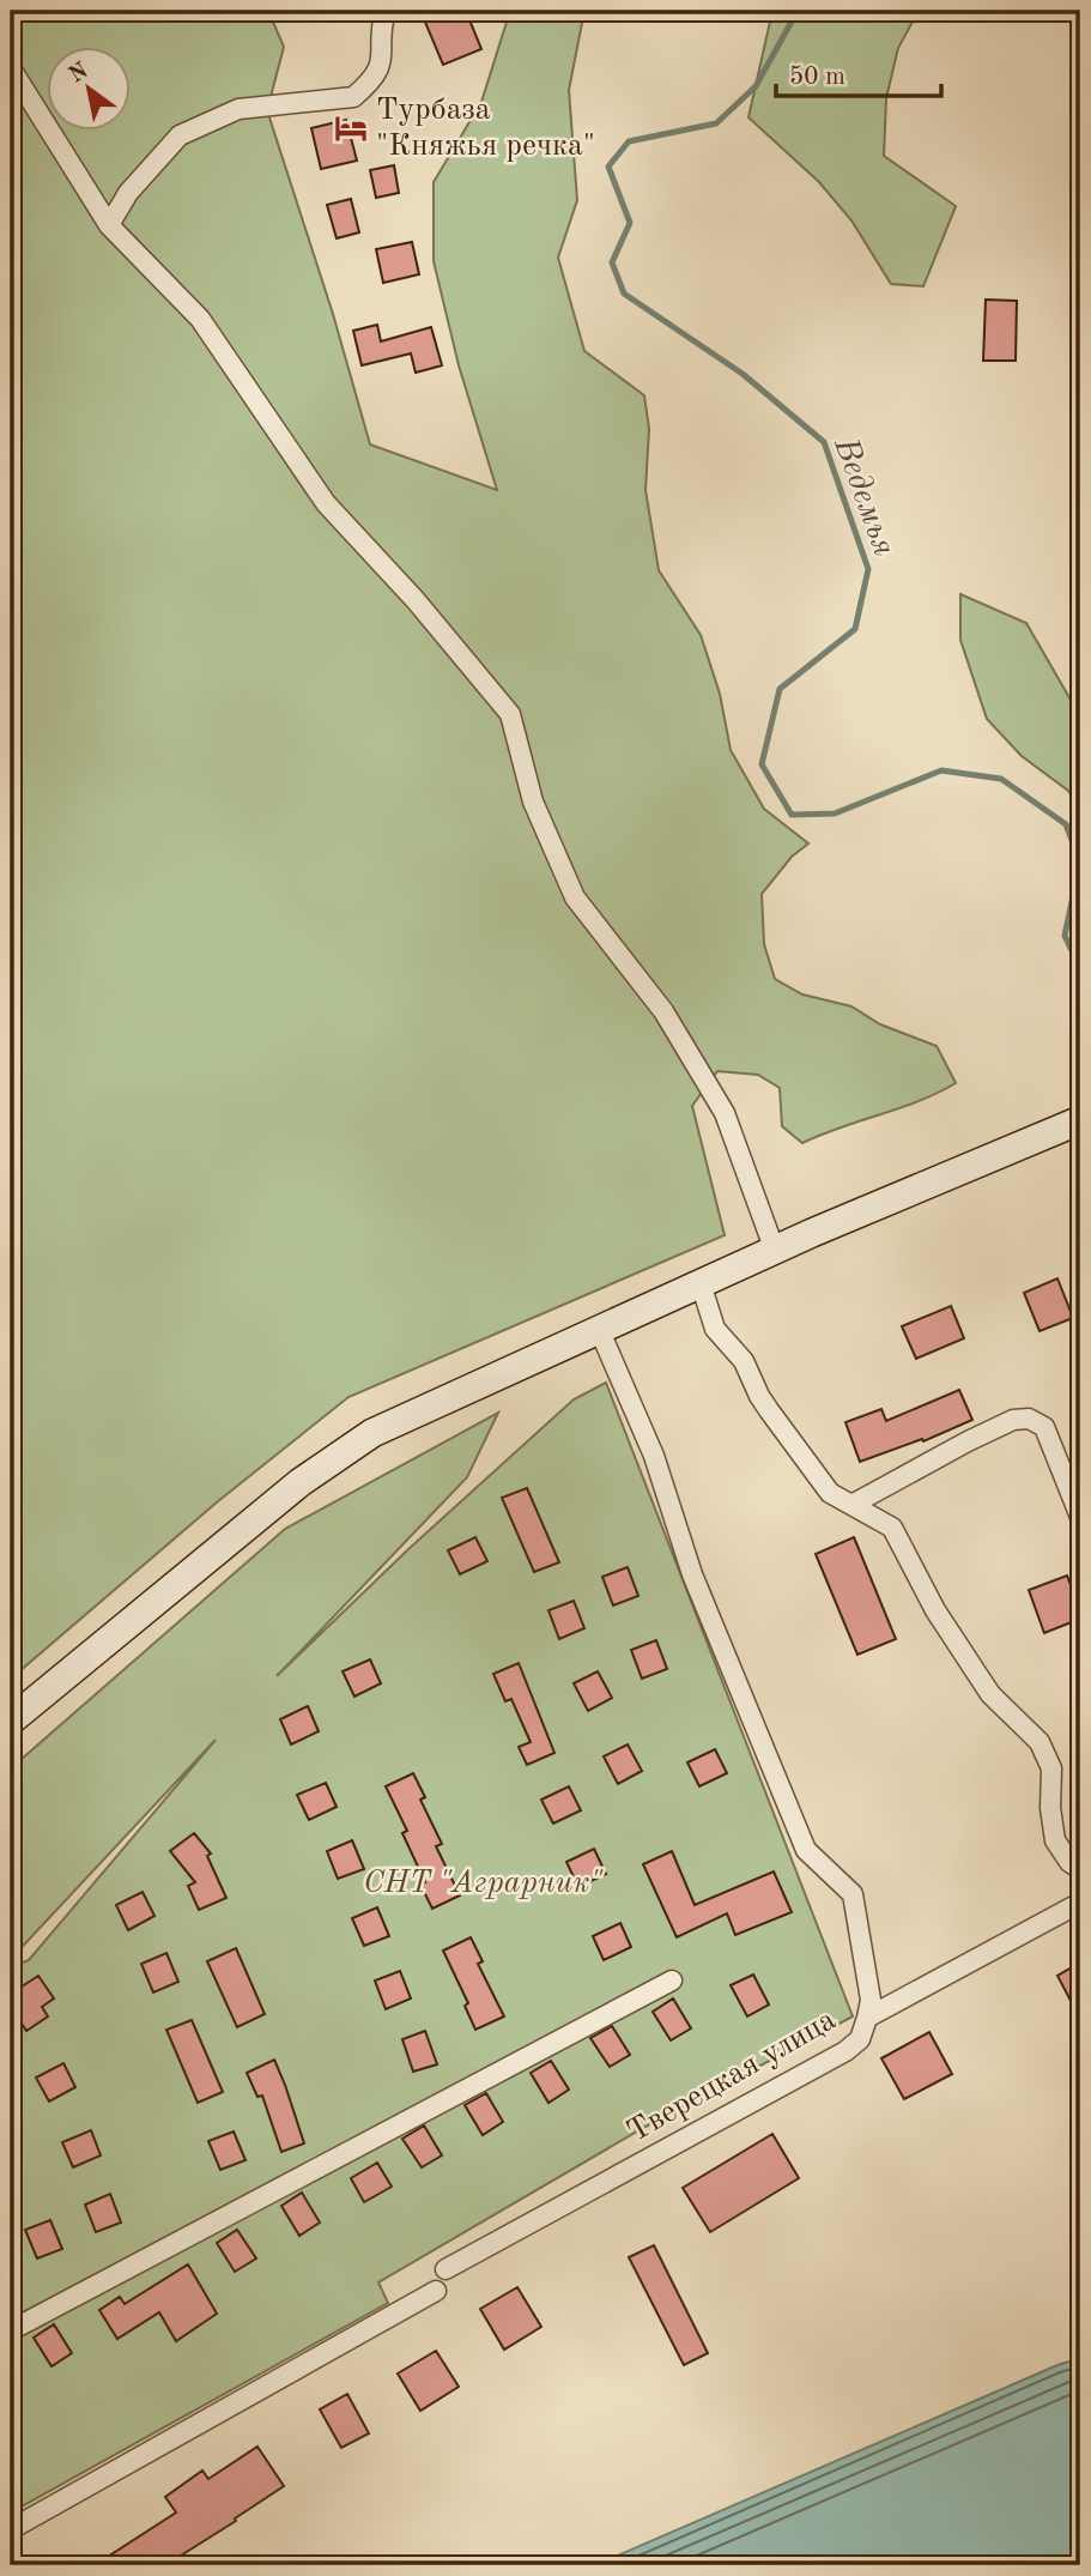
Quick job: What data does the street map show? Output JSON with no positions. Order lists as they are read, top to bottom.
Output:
{
  "streets": {
    "street": ["Тверецкая улица"]
  },
  "water": ["Ведемья"],
  "parks": ["СНТ \"Аграрник\""],
  "places": {
    "hotel": ["Турбаза \"Княжья речка\""]
  },
  "scale_bar": "50 m",
  "north": "top left"
}
